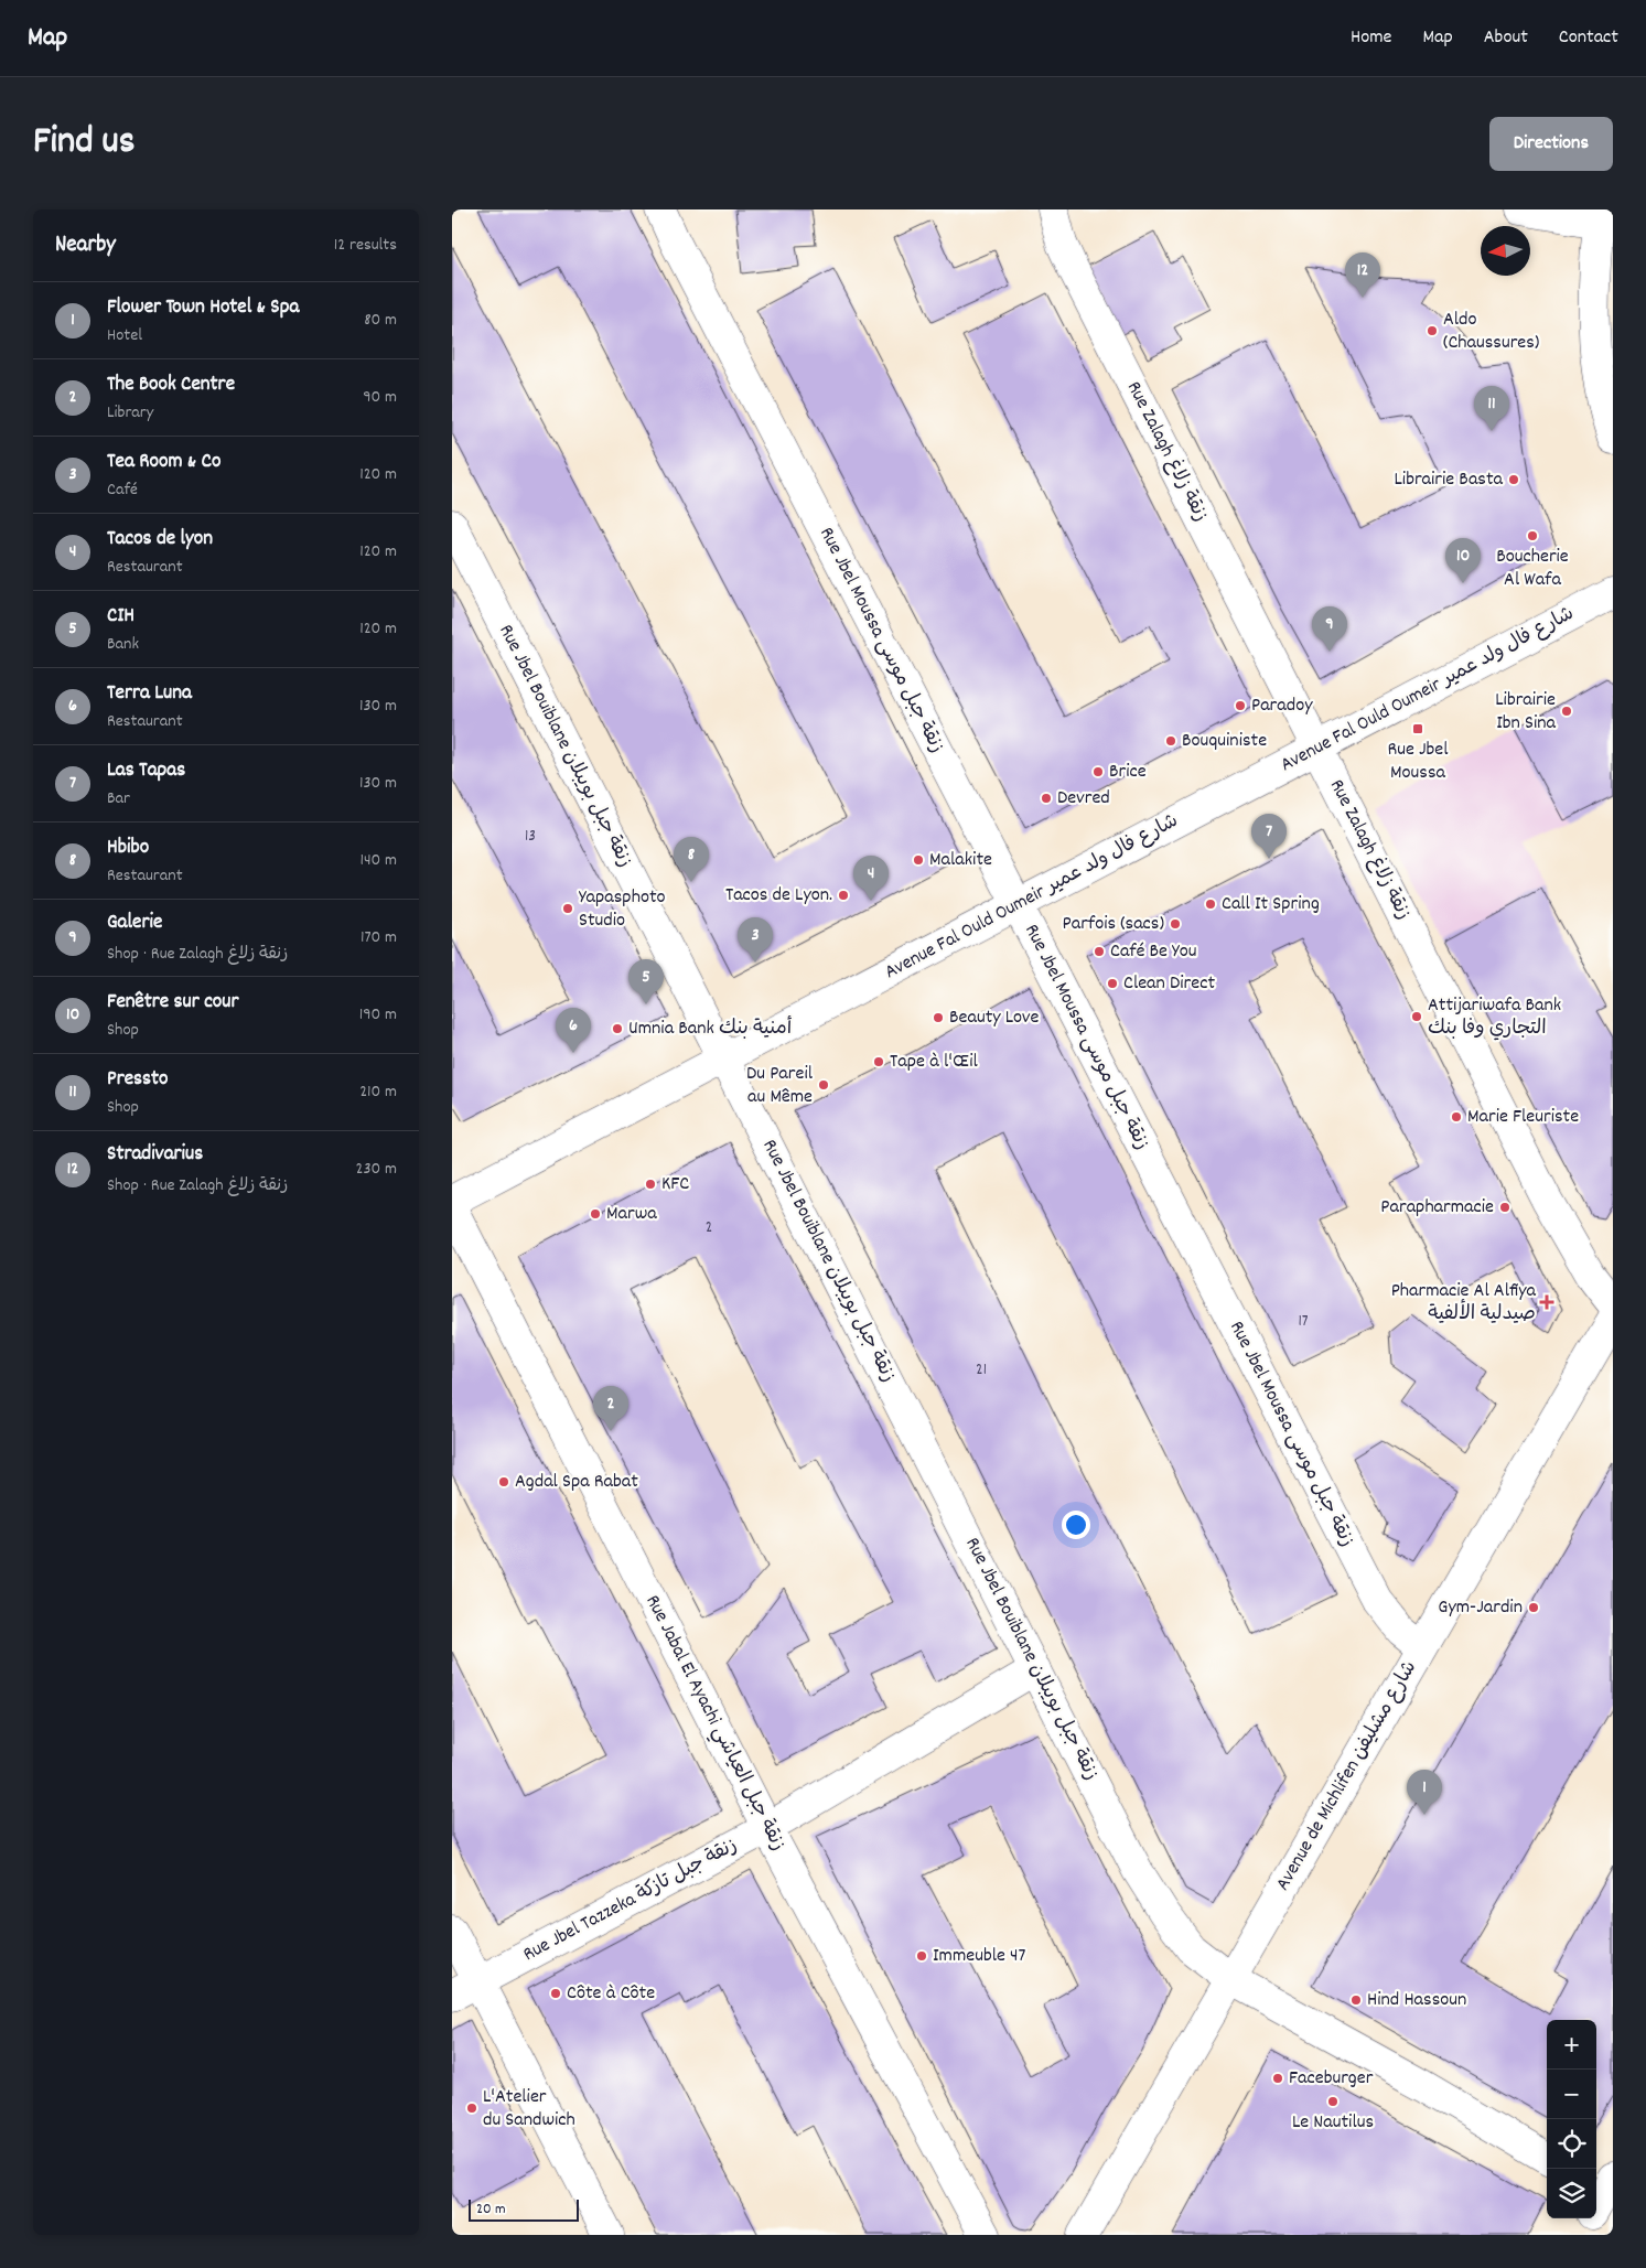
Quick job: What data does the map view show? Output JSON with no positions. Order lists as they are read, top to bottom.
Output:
{
  "streets": {
    "street": [
      "Rue Zalagh زنقة زلاغ",
      "Rue Jbel Moussa زنقة جبل موسى",
      "Avenue Fal Ould Oumeir شارع فال ولد عمير",
      "Rue Jbel Bouiblane زنقة جبل بويبلان",
      "Rue Jabal El Ayachi زنقة جبل العياشي",
      "Avenue de Michlifen شارع مشليفن",
      "Rue Jbel Tazzeka زنقة جبل تازكة"
    ]
  },
  "crossings": [
    ["Rue Zalagh زنقة زلاغ", "Avenue Fal Ould Oumeir شارع فال ولد عمير"],
    ["Rue Jbel Moussa زنقة جبل موسى", "Avenue Fal Ould Oumeir شارع فال ولد عمير"],
    ["Rue Jbel Moussa زنقة جبل موسى", "Avenue de Michlifen شارع مشليفن"],
    ["Avenue Fal Ould Oumeir شارع فال ولد عمير", "Rue Jbel Bouiblane زنقة جبل بويبلان"],
    ["Rue Jbel Bouiblane زنقة جبل بويبلان", "Avenue de Michlifen شارع مشليفن"],
    ["Rue Jbel Bouiblane زنقة جبل بويبلان", "Rue Jbel Tazzeka زنقة جبل تازكة"],
    ["Rue Jabal El Ayachi زنقة جبل العياشي", "Rue Jbel Tazzeka زنقة جبل تازكة"]
  ],
  "places": {
    "other": [
      "Aldo (Chaussures)",
      "Librairie Basta",
      "Boucherie Al Wafa",
      "Paradoy",
      "Librairie Ibn Sina",
      "Bouquiniste",
      "Brice",
      "Devred",
      "Malakite",
      "Tacos de Lyon.",
      "Call It Spring",
      "Yapasphoto Studio",
      "Parfois (sacs)",
      "Café Be You",
      "Clean Direct",
      "Attijariwafa Bank التجاري وفا بنك",
      "Beauty Love",
      "Umnia Bank أمنية بنك",
      "Tape à l'Œil",
      "Du Pareil au Même",
      "Marie Fleuriste",
      "KFC",
      "Parapharmacie",
      "Marwa",
      "Agdal Spa Rabat",
      "Gym-Jardin",
      "Immeuble 47",
      "Côte à Côte",
      "Hind Hassoun",
      "Faceburger",
      "Le Nautilus",
      "L'Atelier du Sandwich"
    ],
    "transit": ["Rue Jbel Moussa"],
    "health": ["Pharmacie Al Alfiya صيدلية الألفية"]
  },
  "house_numbers": [
    "13",
    "2",
    "17",
    "21"
  ],
  "scale_bar": "20 m",
  "north": "left",
  "page": {
    "header": "Map",
    "nav": [
      "Home",
      "Map",
      "About",
      "Contact"
    ],
    "title": "Find us",
    "buttons": "Directions",
    "heading": ["Nearby", "12 results"],
    "pins": [
      "12",
      "11",
      "10",
      "9",
      "7",
      "8",
      "4",
      "3",
      "5",
      "6",
      "2",
      "1"
    ],
    "list": [
      {
        "mark": "1",
        "name": "Flower Town Hotel & Spa",
        "note": "Hotel",
        "value": "80 m"
      },
      {
        "mark": "2",
        "name": "The Book Centre",
        "note": "Library",
        "value": "90 m"
      },
      {
        "mark": "3",
        "name": "Tea Room & Co",
        "note": "Café",
        "value": "120 m"
      },
      {
        "mark": "4",
        "name": "Tacos de lyon",
        "note": "Restaurant",
        "value": "120 m"
      },
      {
        "mark": "5",
        "name": "CIH",
        "note": "Bank",
        "value": "120 m"
      },
      {
        "mark": "6",
        "name": "Terra Luna",
        "note": "Restaurant",
        "value": "130 m"
      },
      {
        "mark": "7",
        "name": "Las Tapas",
        "note": "Bar",
        "value": "130 m"
      },
      {
        "mark": "8",
        "name": "Hbibo",
        "note": "Restaurant",
        "value": "140 m"
      },
      {
        "mark": "9",
        "name": "Galerie",
        "note": "Shop · Rue Zalagh زنقة زلاغ",
        "value": "170 m"
      },
      {
        "mark": "10",
        "name": "Fenêtre sur cour",
        "note": "Shop",
        "value": "190 m"
      },
      {
        "mark": "11",
        "name": "Pressto",
        "note": "Shop",
        "value": "210 m"
      },
      {
        "mark": "12",
        "name": "Stradivarius",
        "note": "Shop · Rue Zalagh زنقة زلاغ",
        "value": "230 m"
      }
    ],
    "map_buttons": ["+", "−"],
    "scale": "20 m"
  }
}
